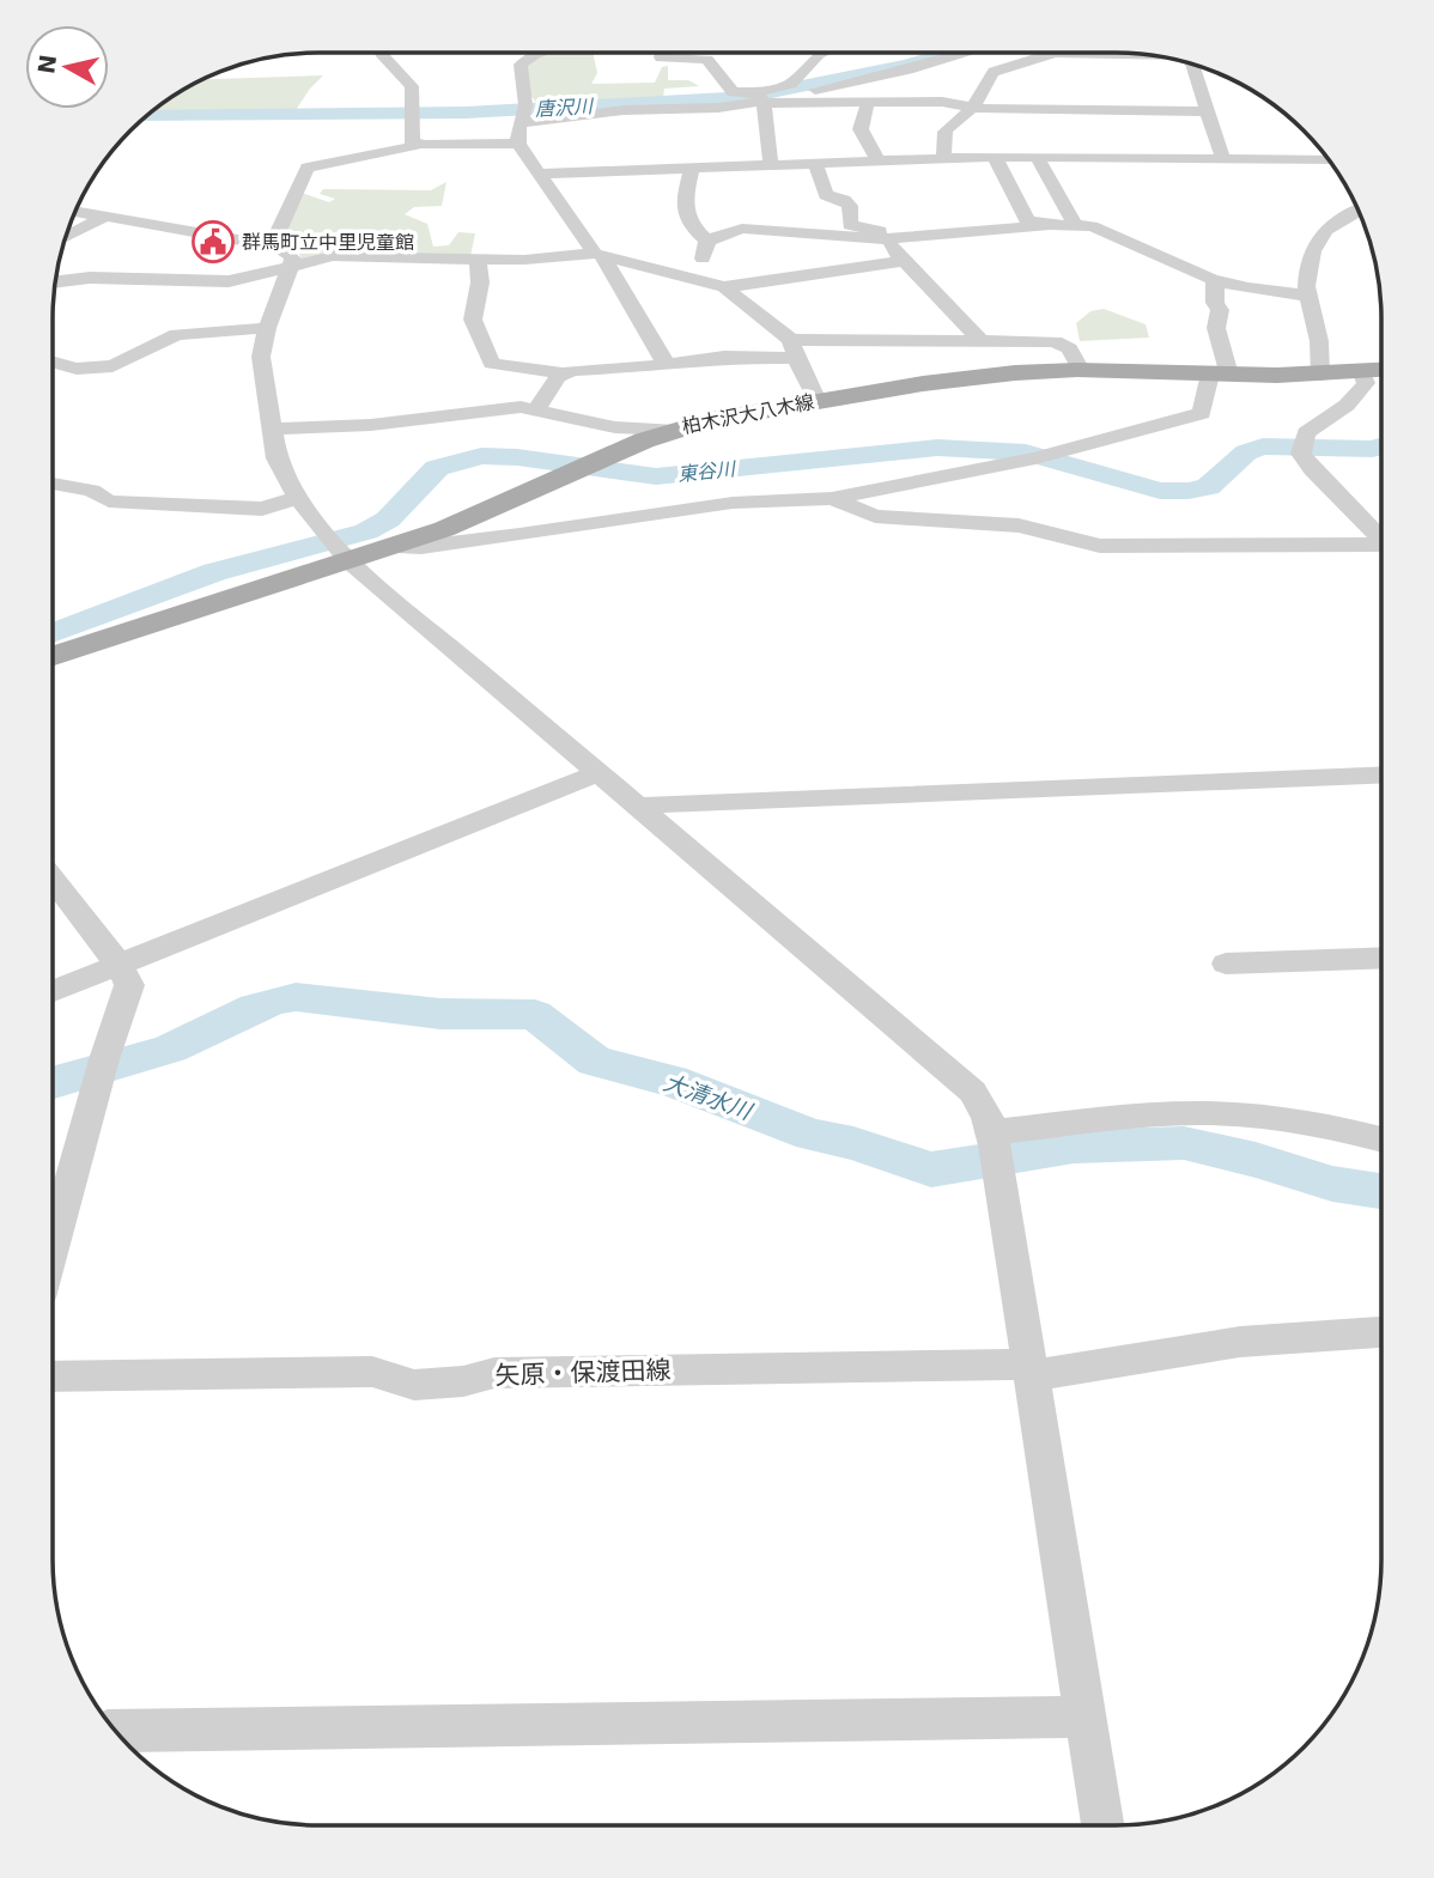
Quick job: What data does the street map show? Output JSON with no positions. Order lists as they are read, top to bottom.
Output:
{
  "streets": {
    "main road": ["柏木沢大八木線"],
    "street": ["矢原・保渡田線"]
  },
  "water": ["唐沢川", "東谷川", "大清水川"],
  "places": {
    "public building": ["群馬町立中里児童館"]
  },
  "north": "left"
}
